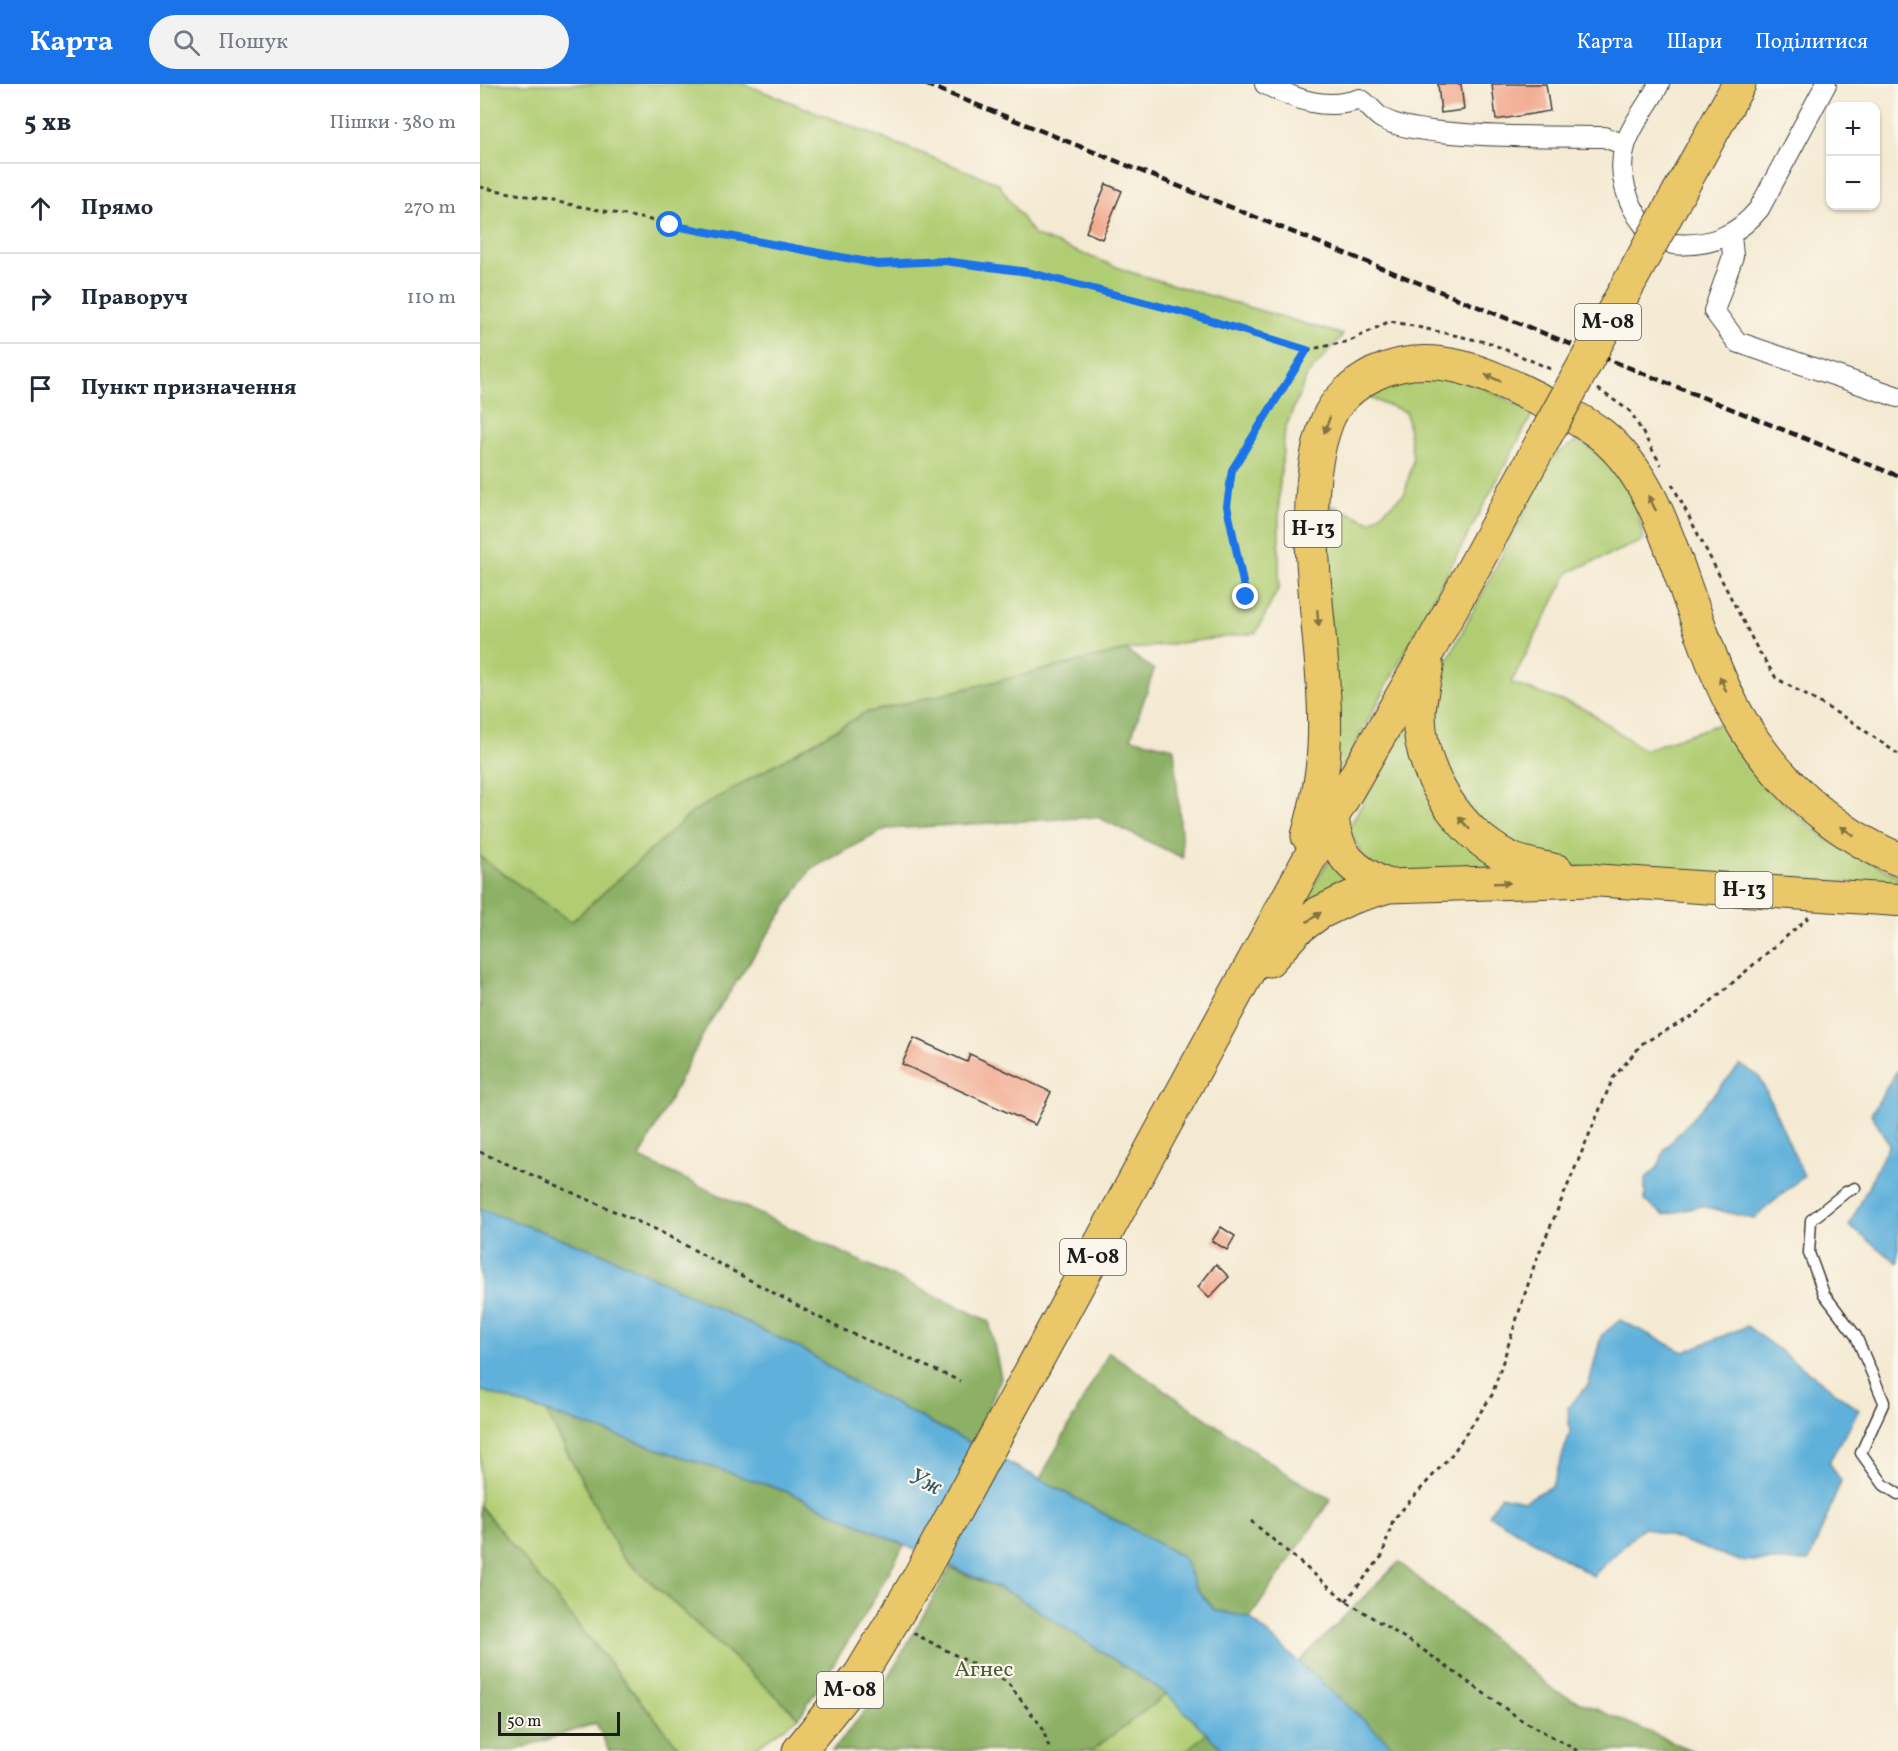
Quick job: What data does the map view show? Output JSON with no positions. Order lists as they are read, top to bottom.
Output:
{
  "streets": {
    "highway": ["М-08", "Н-13"]
  },
  "crossings": [
    ["М-08", "Н-13"]
  ],
  "water": ["Уж"],
  "parks": ["Агнес"],
  "scale_bar": "50 m",
  "page": {
    "header": "Карта",
    "search": "Пошук",
    "nav": ["Карта", "Шари", "Поділитися"],
    "heading": ["5 хв", "Пішки · 380 m"],
    "map_buttons": ["+", "−"],
    "list": [
      ["Прямо", "270 m"],
      ["Праворуч", "110 m"],
      "Пункт призначення"
    ],
    "scale": "50 m"
  }
}
